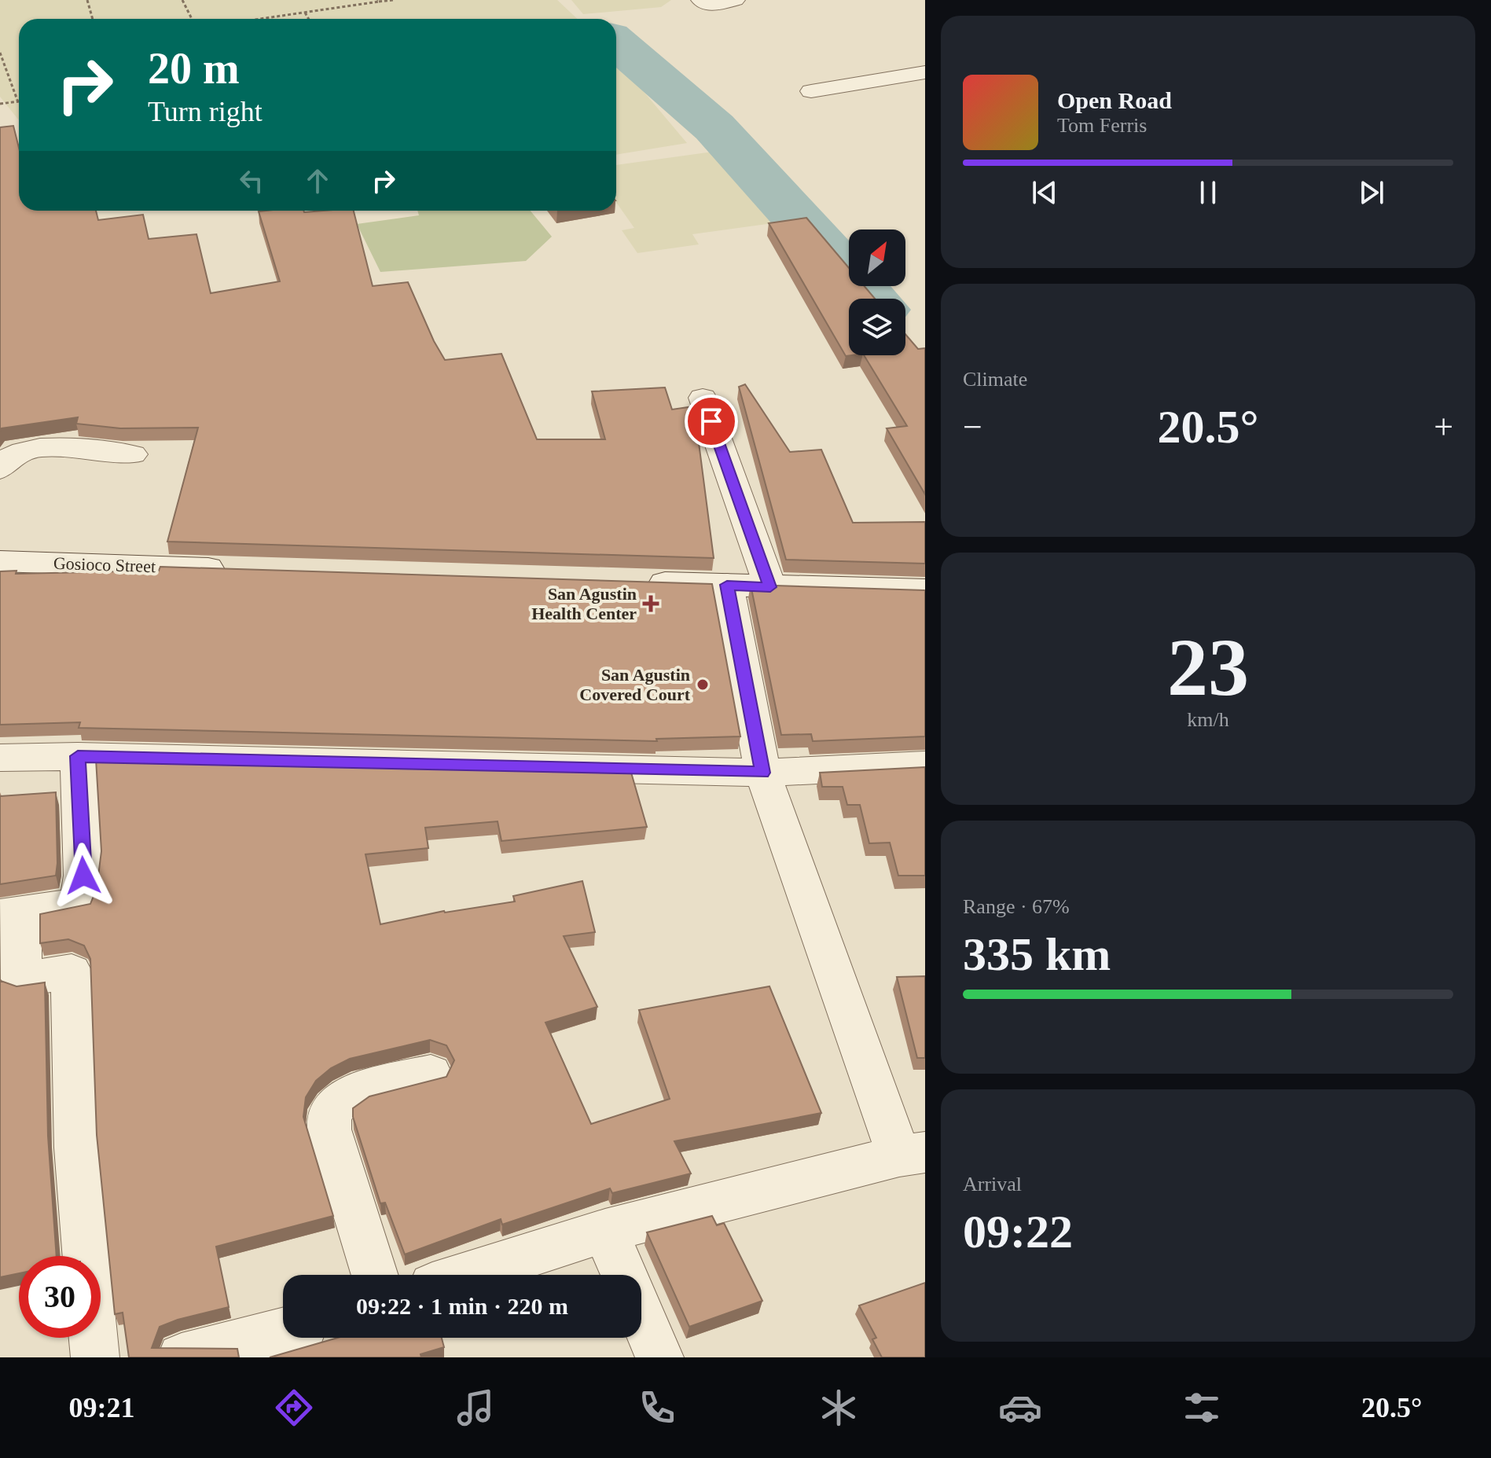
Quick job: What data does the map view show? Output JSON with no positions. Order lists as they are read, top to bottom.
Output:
{
  "streets": {
    "street": ["Gosioco Street"]
  },
  "places": {
    "health": ["San Agustin Health Center"],
    "other": ["San Agustin Covered Court"]
  },
  "north": "top right",
  "page": {
    "turn": ["20 m", "Turn right"],
    "song": ["Open Road", "Tom Ferris"],
    "tile": [
      "Climate",
      ["23", "km/h"],
      ["Range · 67%", "335 km"],
      ["Arrival", "09:22"]
    ],
    "heat": ["−", "20.5°", "+"],
    "limit": "30",
    "trip": "09:22 · 1 min · 220 m",
    "tabs": ["09:21", "20.5°"]
  }
}
